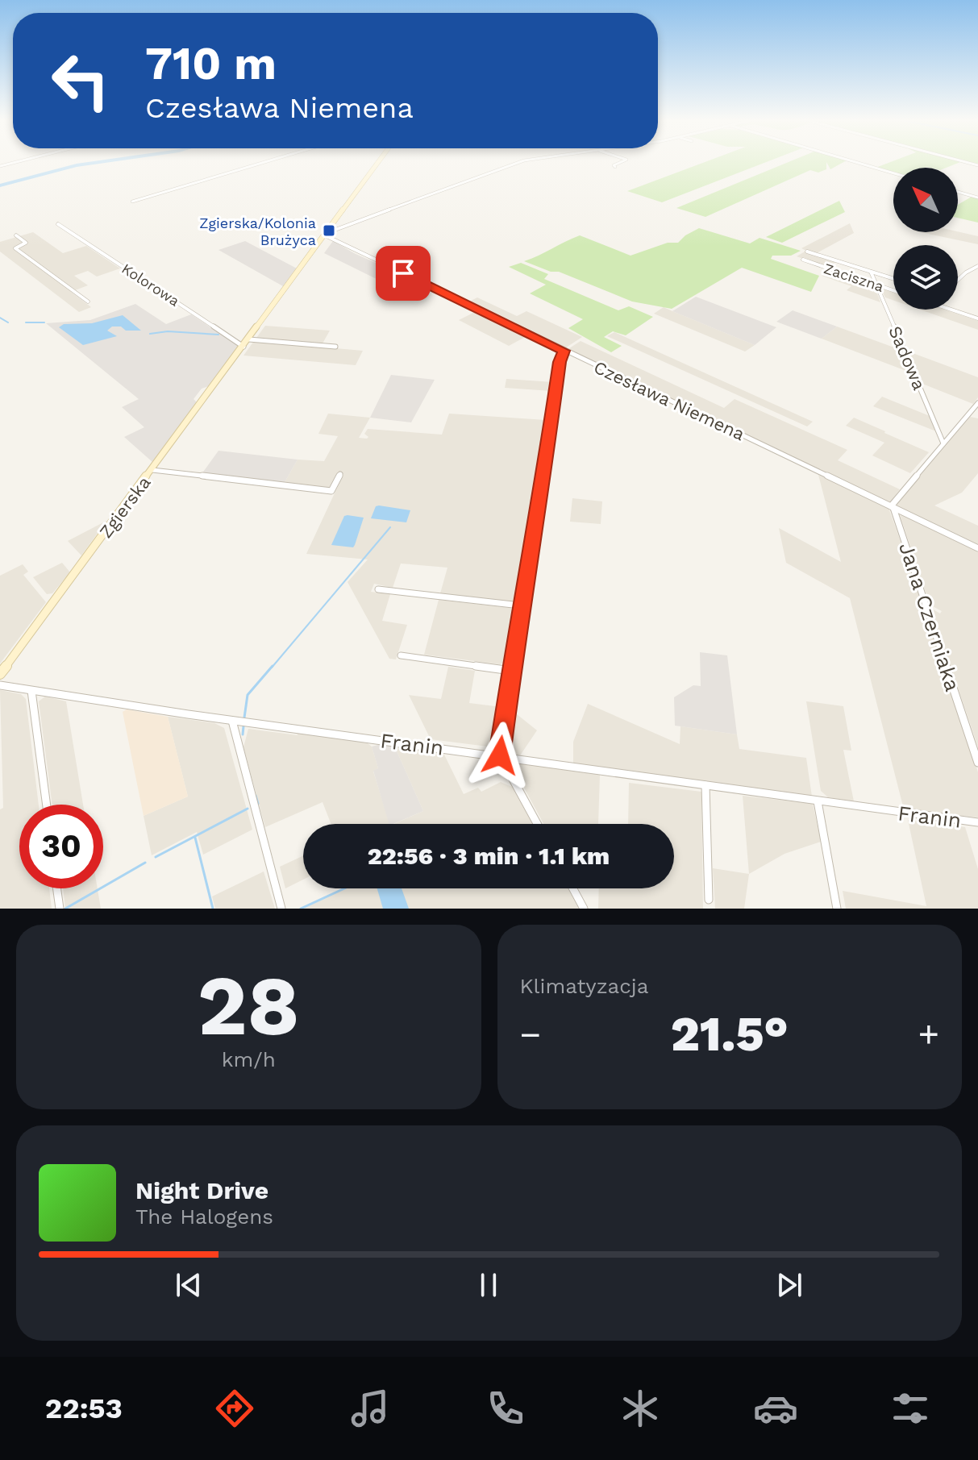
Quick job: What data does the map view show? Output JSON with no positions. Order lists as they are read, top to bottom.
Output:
{
  "streets": {
    "main road": ["Zgierska"],
    "street": [
      "Zaciszna",
      "Kolorowa",
      "Sadowa",
      "Czesława Niemena",
      "Jana Czerniaka",
      "Franin"
    ]
  },
  "crossings": [
    ["Zaciszna", "Sadowa"],
    ["Kolorowa", "Zgierska"],
    ["Czesława Niemena", "Zgierska"],
    ["Czesława Niemena", "Jana Czerniaka"]
  ],
  "places": {
    "transit": ["Zgierska/Kolonia Brużyca"]
  },
  "north": "top left",
  "page": {
    "turn": ["710 m", "Czesława Niemena"],
    "limit": "30",
    "trip": "22:56 · 3 min · 1.1 km",
    "tile": [
      ["28", "km/h"],
      "Klimatyzacja"
    ],
    "heat": ["−", "21.5°", "+"],
    "song": ["Night Drive", "The Halogens"],
    "tabs": "22:53"
  }
}
